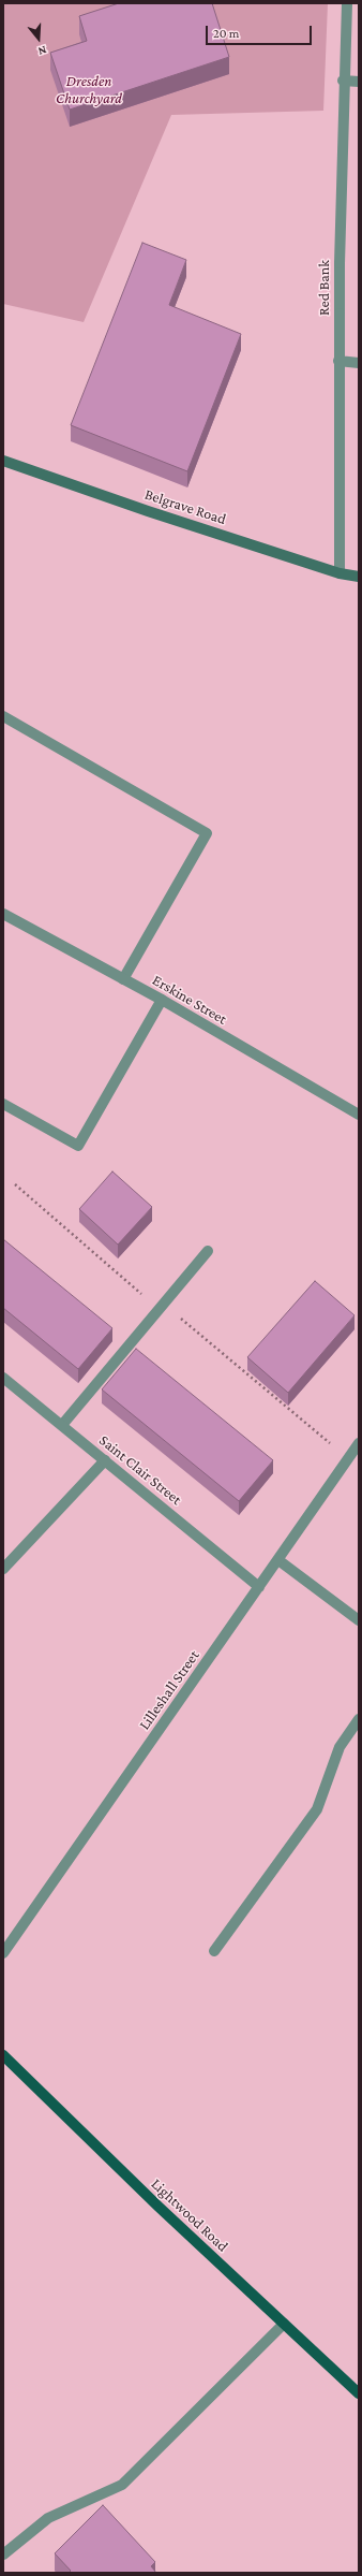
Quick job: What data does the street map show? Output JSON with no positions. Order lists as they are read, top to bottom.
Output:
{
  "streets": {
    "main road": ["Belgrave Road", "Lightwood Road"],
    "street": [
      "Red Bank",
      "Erskine Street",
      "Saint Clair Street",
      "Lilleshall Street"
    ]
  },
  "crossings": [
    ["Red Bank", "Belgrave Road"],
    ["Saint Clair Street", "Lilleshall Street"]
  ],
  "parks": ["Dresden Churchyard"],
  "scale_bar": "20 m",
  "north": "bottom"
}
